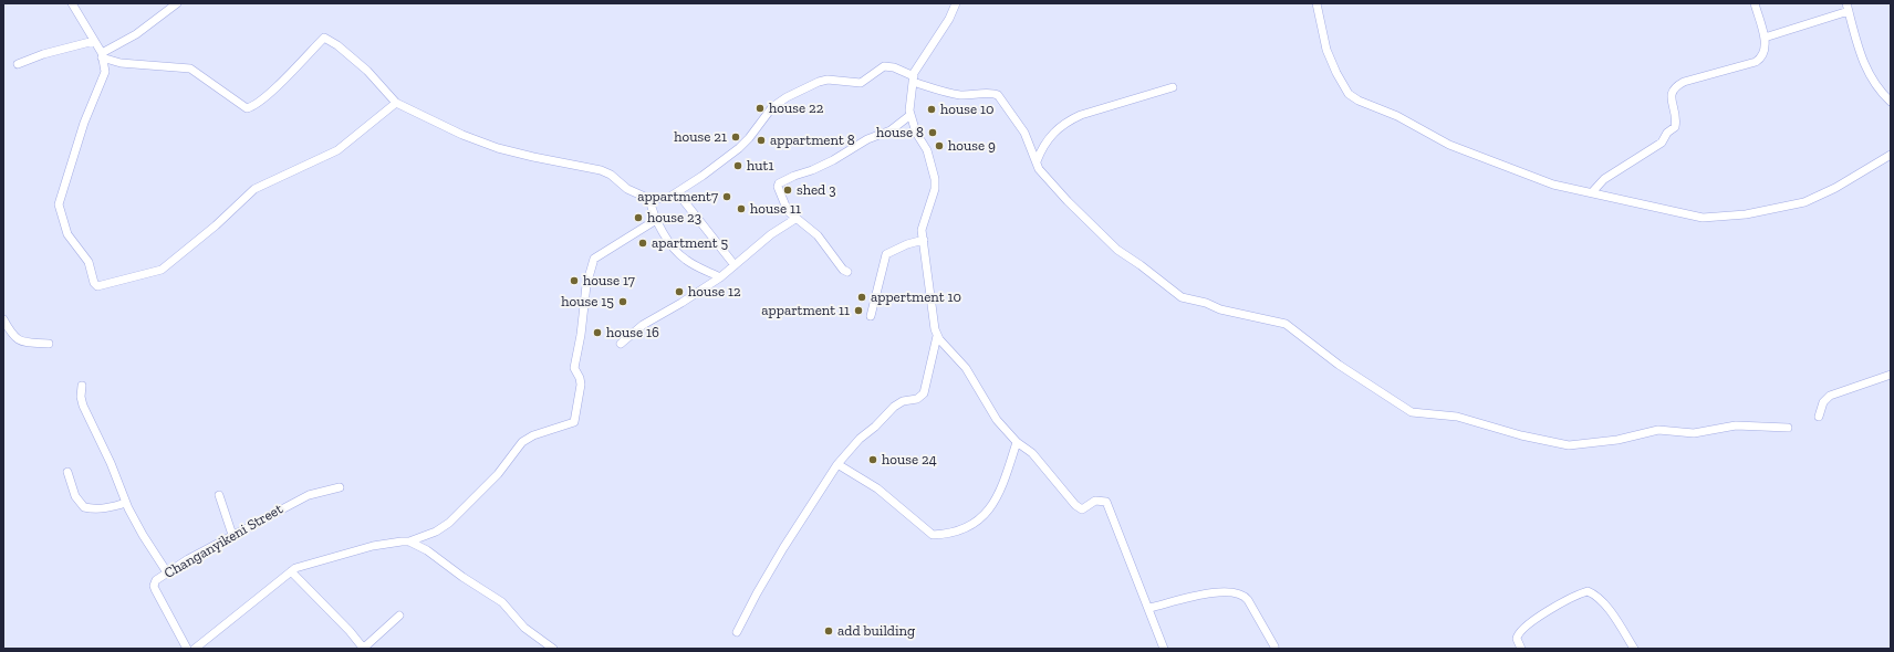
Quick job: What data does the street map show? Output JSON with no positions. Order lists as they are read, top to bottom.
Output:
{
  "streets": {
    "street": ["Changanyikeni Street"]
  },
  "places": [
    "house 22",
    "house 10",
    "house 8",
    "house 21",
    "appartment 8",
    "house 9",
    "hut1",
    "shed 3",
    "appartment7",
    "house 11",
    "house 23",
    "apartment 5",
    "house 17",
    "house 12",
    "appertment 10",
    "house 15",
    "appartment 11",
    "house 16",
    "house 24",
    "add building"
  ]
}
